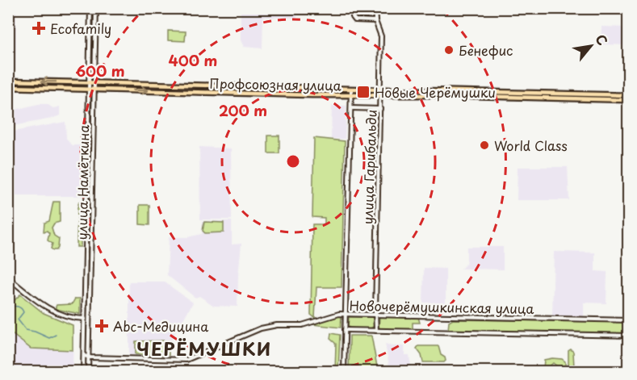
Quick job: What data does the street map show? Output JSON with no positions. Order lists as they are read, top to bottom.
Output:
{
  "streets": {
    "main road": ["Профсоюзная улица"],
    "street": ["улица Гарибальди", "улица Намёткина", "Новочерёмушкинская улица"]
  },
  "crossings": [
    ["Профсоюзная улица", "улица Гарибальди"],
    ["Профсоюзная улица", "улица Намёткина"],
    ["улица Гарибальди", "Новочерёмушкинская улица"],
    ["улица Намёткина", "Новочерёмушкинская улица"]
  ],
  "districts": ["ЧЕРЁМУШКИ"],
  "places": {
    "health": ["Ecofamily", "Abc-Медицина"],
    "other": ["Бенефис", "World Class"],
    "transit": ["Новые Черёмушки"]
  },
  "north": "top right",
  "rings": ["400 m", "600 m", "200 m"]
}
